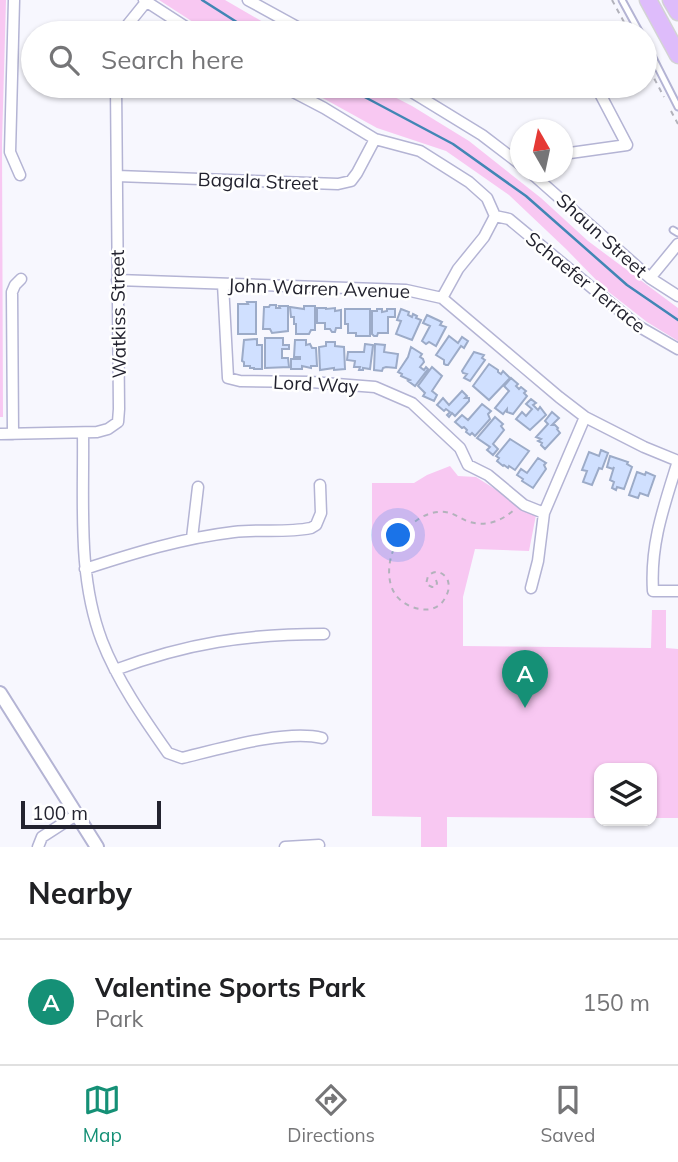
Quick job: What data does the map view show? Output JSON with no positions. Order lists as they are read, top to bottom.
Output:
{
  "streets": {
    "street": [
      "Bagala Street",
      "Shaun Street",
      "Schaefer Terrace",
      "John Warren Avenue",
      "Watkiss Street",
      "Lord Way"
    ]
  },
  "crossings": [
    ["Bagala Street", "Watkiss Street"],
    ["John Warren Avenue", "Watkiss Street"],
    ["John Warren Avenue", "Lord Way"]
  ],
  "scale_bar": "100 m",
  "north": "top",
  "page": {
    "search": "Search here",
    "pins": "A",
    "scale": "100 m",
    "heading": "Nearby",
    "list": [
      {
        "mark": "A",
        "name": "Valentine Sports Park",
        "note": "Park",
        "value": "150 m"
      }
    ],
    "nav": ["Map", "Directions", "Saved"]
  }
}
